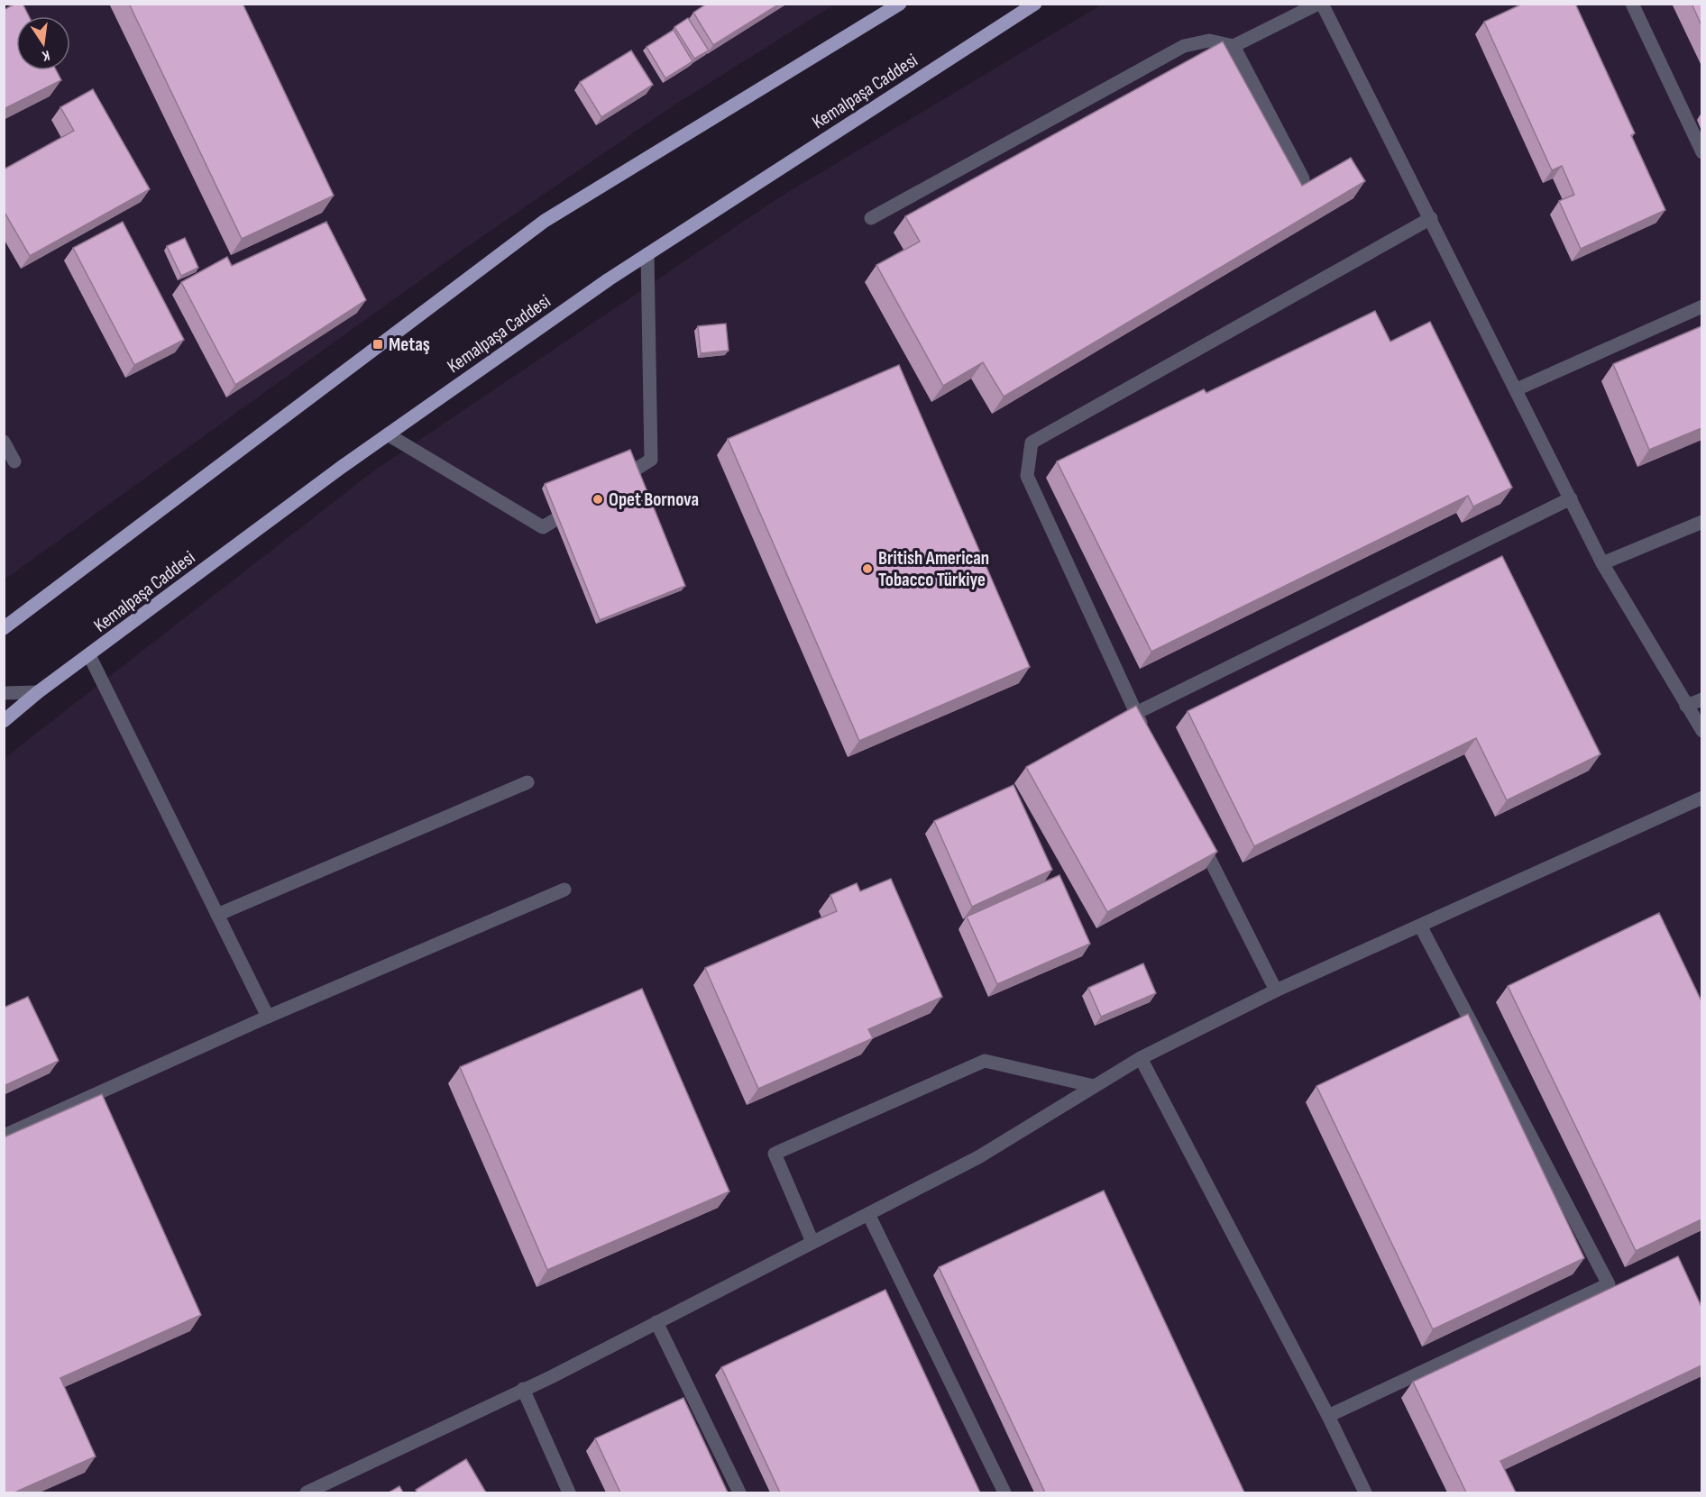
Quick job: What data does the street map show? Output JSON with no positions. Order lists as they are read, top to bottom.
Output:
{
  "streets": {
    "main road": ["Kemalpaşa Caddesi"]
  },
  "places": {
    "transit": ["Metaş"],
    "other": ["Opet Bornova", "British American Tobacco Türkiye"]
  },
  "north": "bottom"
}
